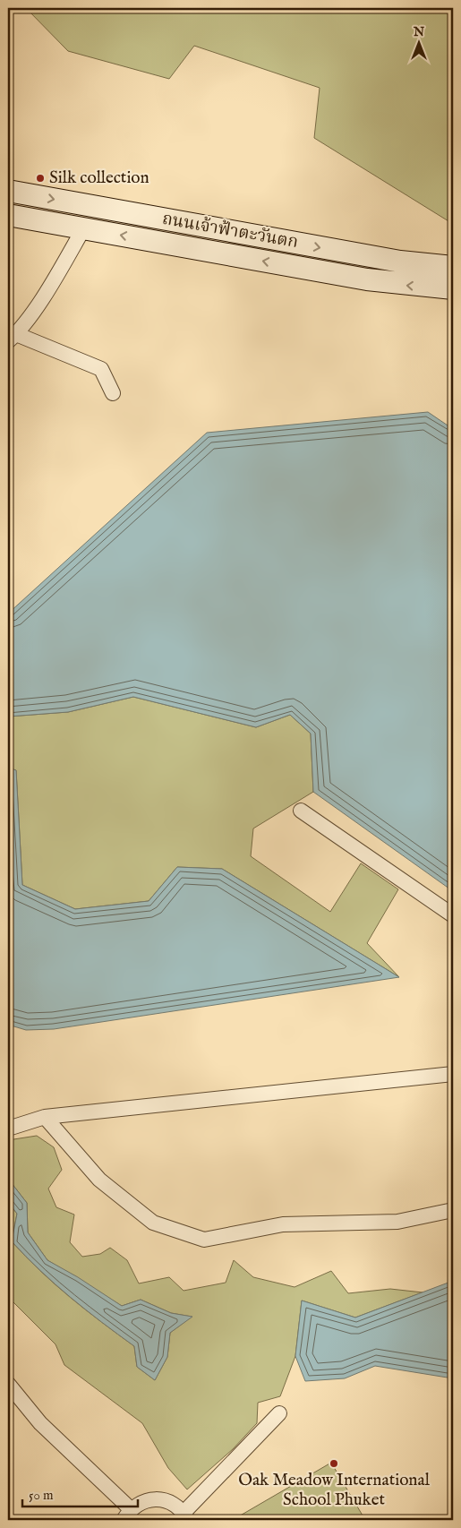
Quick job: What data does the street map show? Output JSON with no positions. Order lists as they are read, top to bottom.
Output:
{
  "streets": {
    "main road": ["ถนนเจ้าฟ้าตะวันตก"]
  },
  "places": ["Silk collection", "Oak Meadow International School Phuket"],
  "scale_bar": "50 m",
  "north": "top"
}
